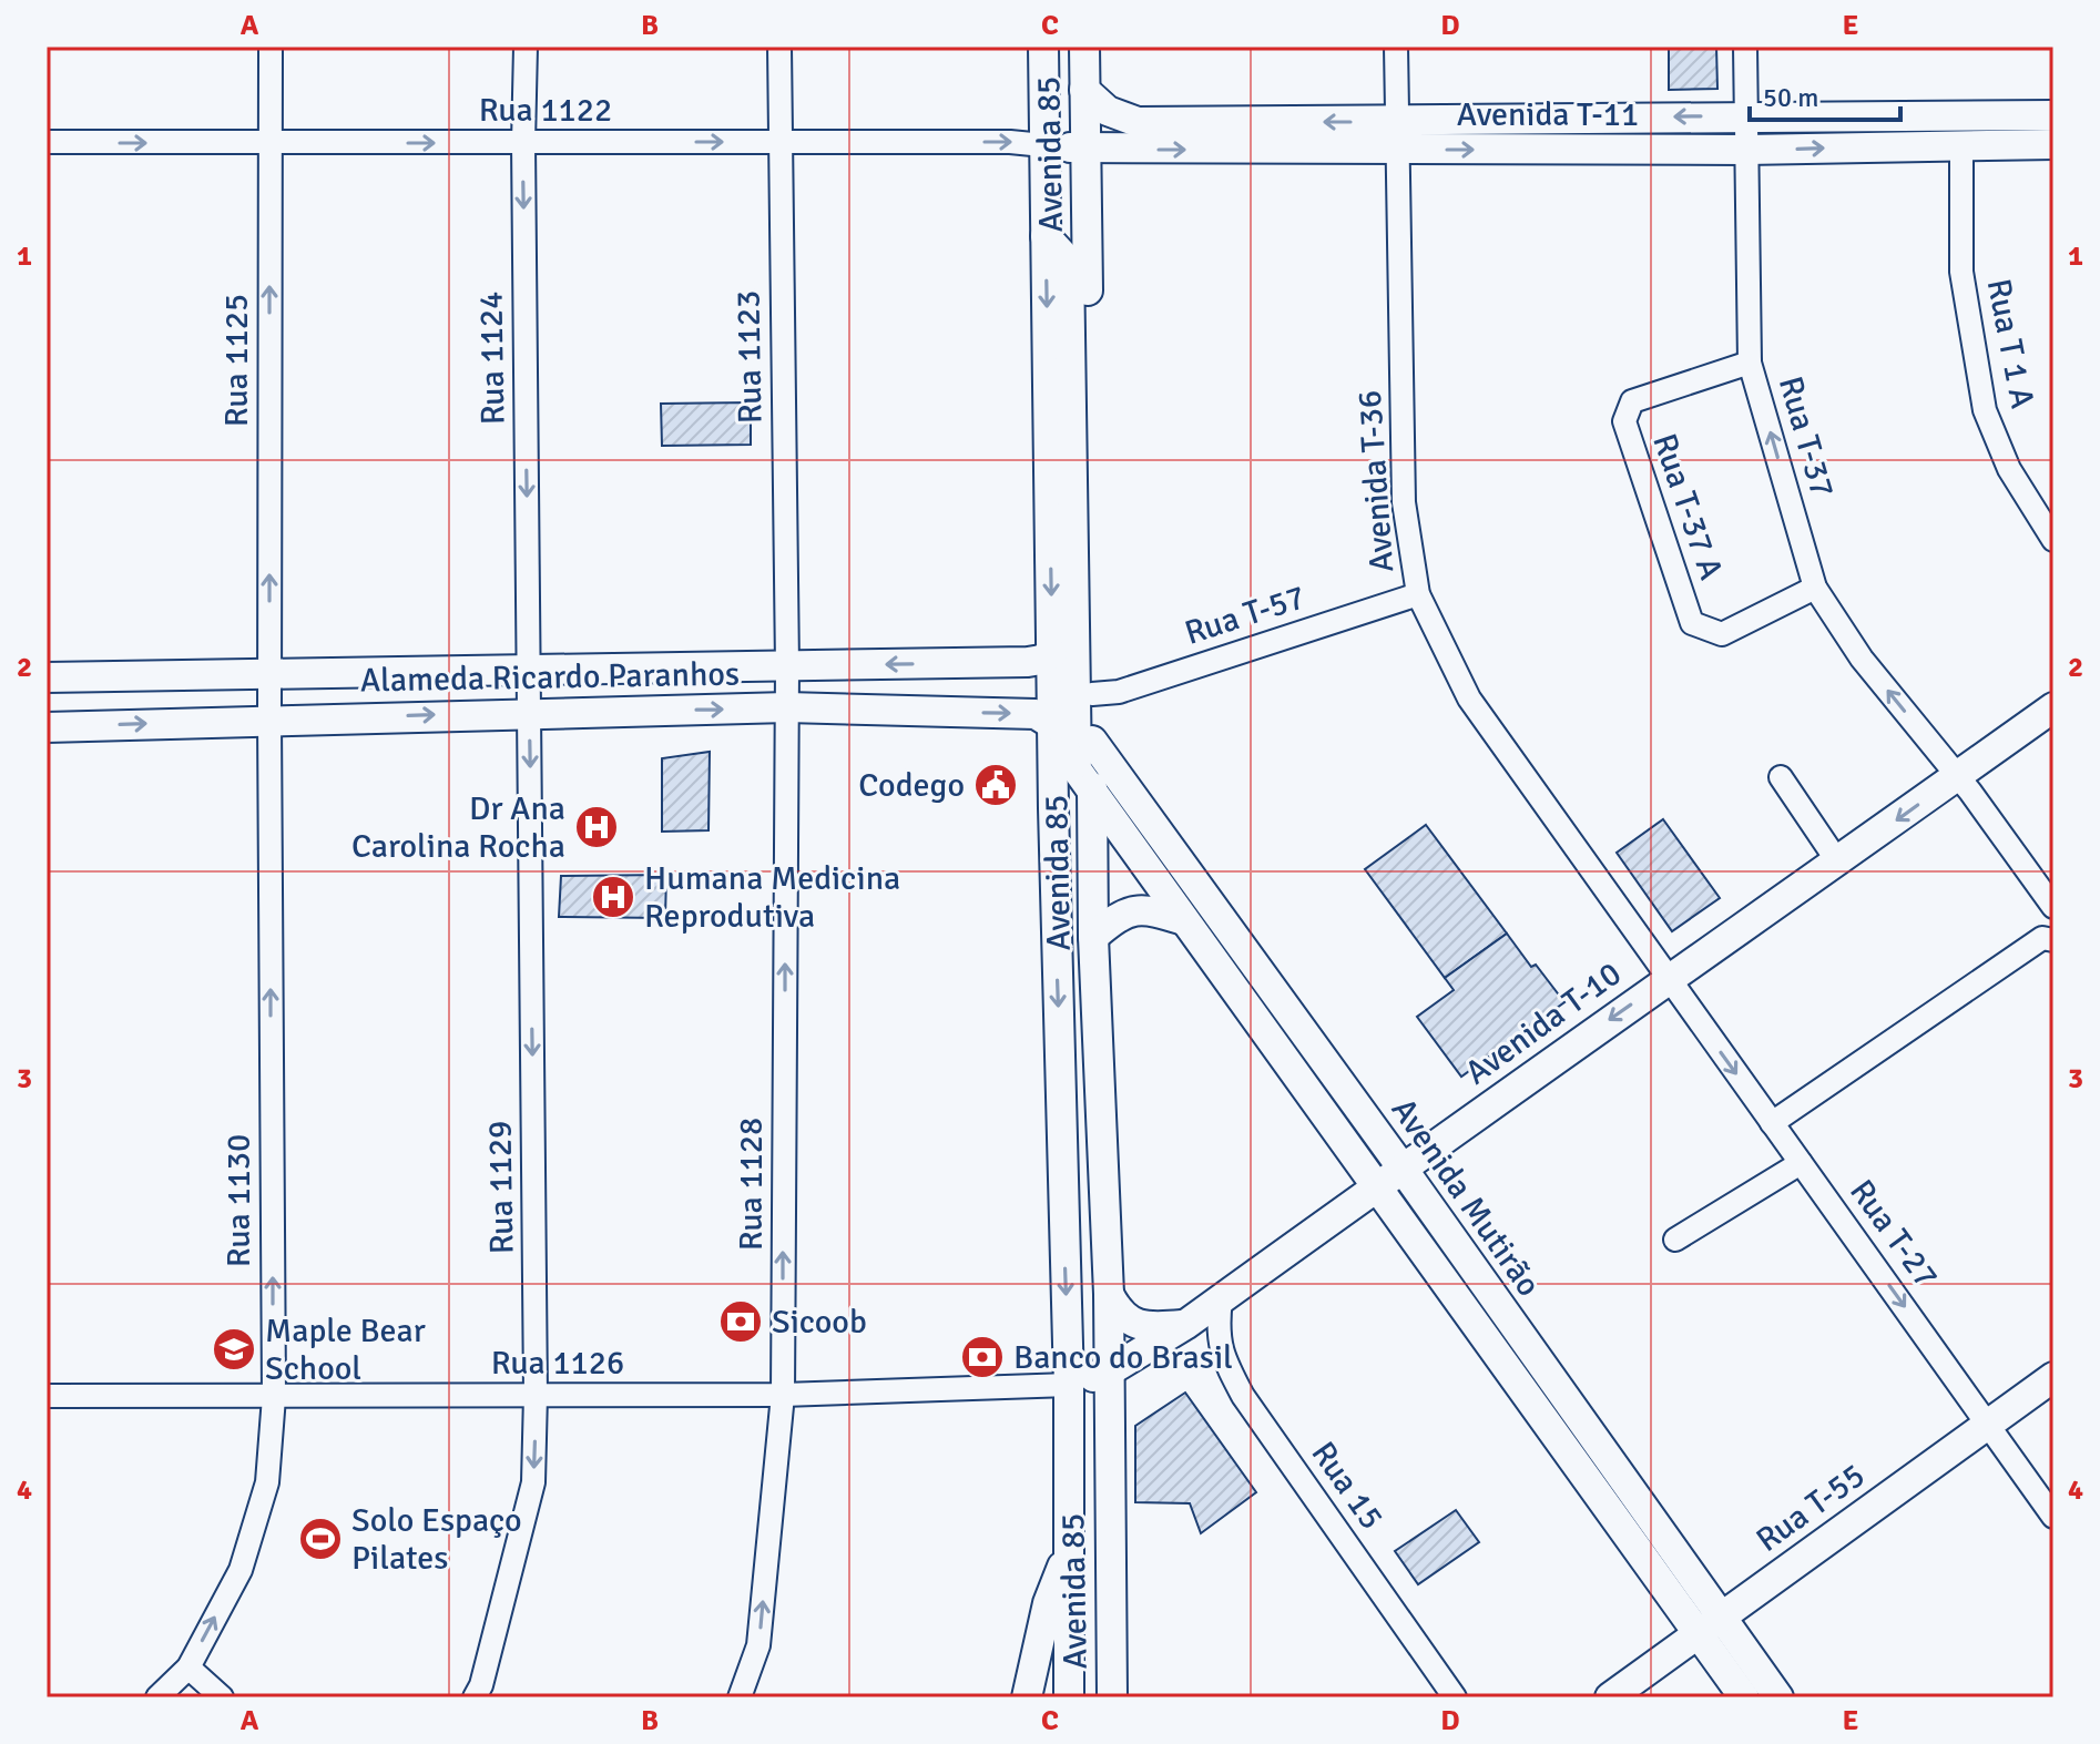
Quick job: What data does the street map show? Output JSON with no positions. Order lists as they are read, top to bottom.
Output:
{
  "streets": {
    "main road": [
      "Avenida T-11",
      "Avenida 85",
      "Alameda Ricardo Paranhos",
      "Avenida T-10",
      "Avenida Mutirão",
      "Rua T-55"
    ],
    "street": [
      "Rua 1122",
      "Rua T 1 A",
      "Rua 1123",
      "Rua 1124",
      "Rua 1125",
      "Rua T-37",
      "Avenida T-36",
      "Rua T-37 A",
      "Rua T-57",
      "Rua 1128",
      "Rua 1129",
      "Rua 1130",
      "Rua T-27",
      "Rua 1126",
      "Rua 15"
    ]
  },
  "crossings": [
    ["Rua 1122", "Avenida T-11"],
    ["Rua 1122", "Avenida 85"],
    ["Rua 1122", "Rua 1123"],
    ["Rua 1122", "Rua 1124"],
    ["Rua 1122", "Rua 1125"],
    ["Avenida T-11", "Avenida 85"],
    ["Avenida T-11", "Rua T 1 A"],
    ["Avenida T-11", "Rua T-37"],
    ["Avenida T-11", "Avenida T-36"],
    ["Avenida 85", "Rua T-57"],
    ["Avenida 85", "Alameda Ricardo Paranhos"],
    ["Avenida 85", "Avenida T-10"],
    ["Avenida 85", "Avenida Mutirão"],
    ["Avenida 85", "Rua 1126"],
    ["Rua 1123", "Alameda Ricardo Paranhos"],
    ["Rua 1123", "Rua 1128"],
    ["Rua 1124", "Alameda Ricardo Paranhos"],
    ["Rua 1124", "Rua 1129"],
    ["Rua 1125", "Alameda Ricardo Paranhos"],
    ["Rua 1125", "Rua 1130"],
    ["Rua T-37", "Rua T-37 A"],
    ["Rua T-37", "Avenida T-10"],
    ["Avenida T-36", "Rua T-57"],
    ["Avenida T-36", "Avenida T-10"],
    ["Avenida T-36", "Rua T-27"],
    ["Alameda Ricardo Paranhos", "Rua 1128"],
    ["Alameda Ricardo Paranhos", "Rua 1129"],
    ["Alameda Ricardo Paranhos", "Rua 1130"],
    ["Avenida T-10", "Avenida Mutirão"],
    ["Avenida T-10", "Rua T-27"],
    ["Avenida T-10", "Rua 1126"],
    ["Avenida T-10", "Rua 15"],
    ["Rua 1128", "Rua 1126"],
    ["Rua 1129", "Rua 1126"],
    ["Avenida Mutirão", "Rua T-55"],
    ["Rua 1130", "Rua 1126"],
    ["Rua T-27", "Rua T-55"]
  ],
  "one_way": [
    "Rua 1122",
    "Rua 1124",
    "Rua 1125",
    "Rua T-37",
    "Avenida T-10",
    "Rua 1128",
    "Rua 1129",
    "Rua 1130",
    "Rua T-27"
  ],
  "places": {
    "public building": ["Codego"],
    "hospital": ["Dr Ana Carolina Rocha", "Humana Medicina Reprodutiva"],
    "bank": ["Sicoob", "Banco do Brasil"],
    "school or university": ["Maple Bear School"],
    "sports": ["Solo Espaço Pilates"]
  },
  "scale_bar": "50 m",
  "grid": {
    "columns": [
      "A",
      "B",
      "C",
      "D",
      "E"
    ],
    "rows": [
      "1",
      "2",
      "3",
      "4"
    ]
  }
}
